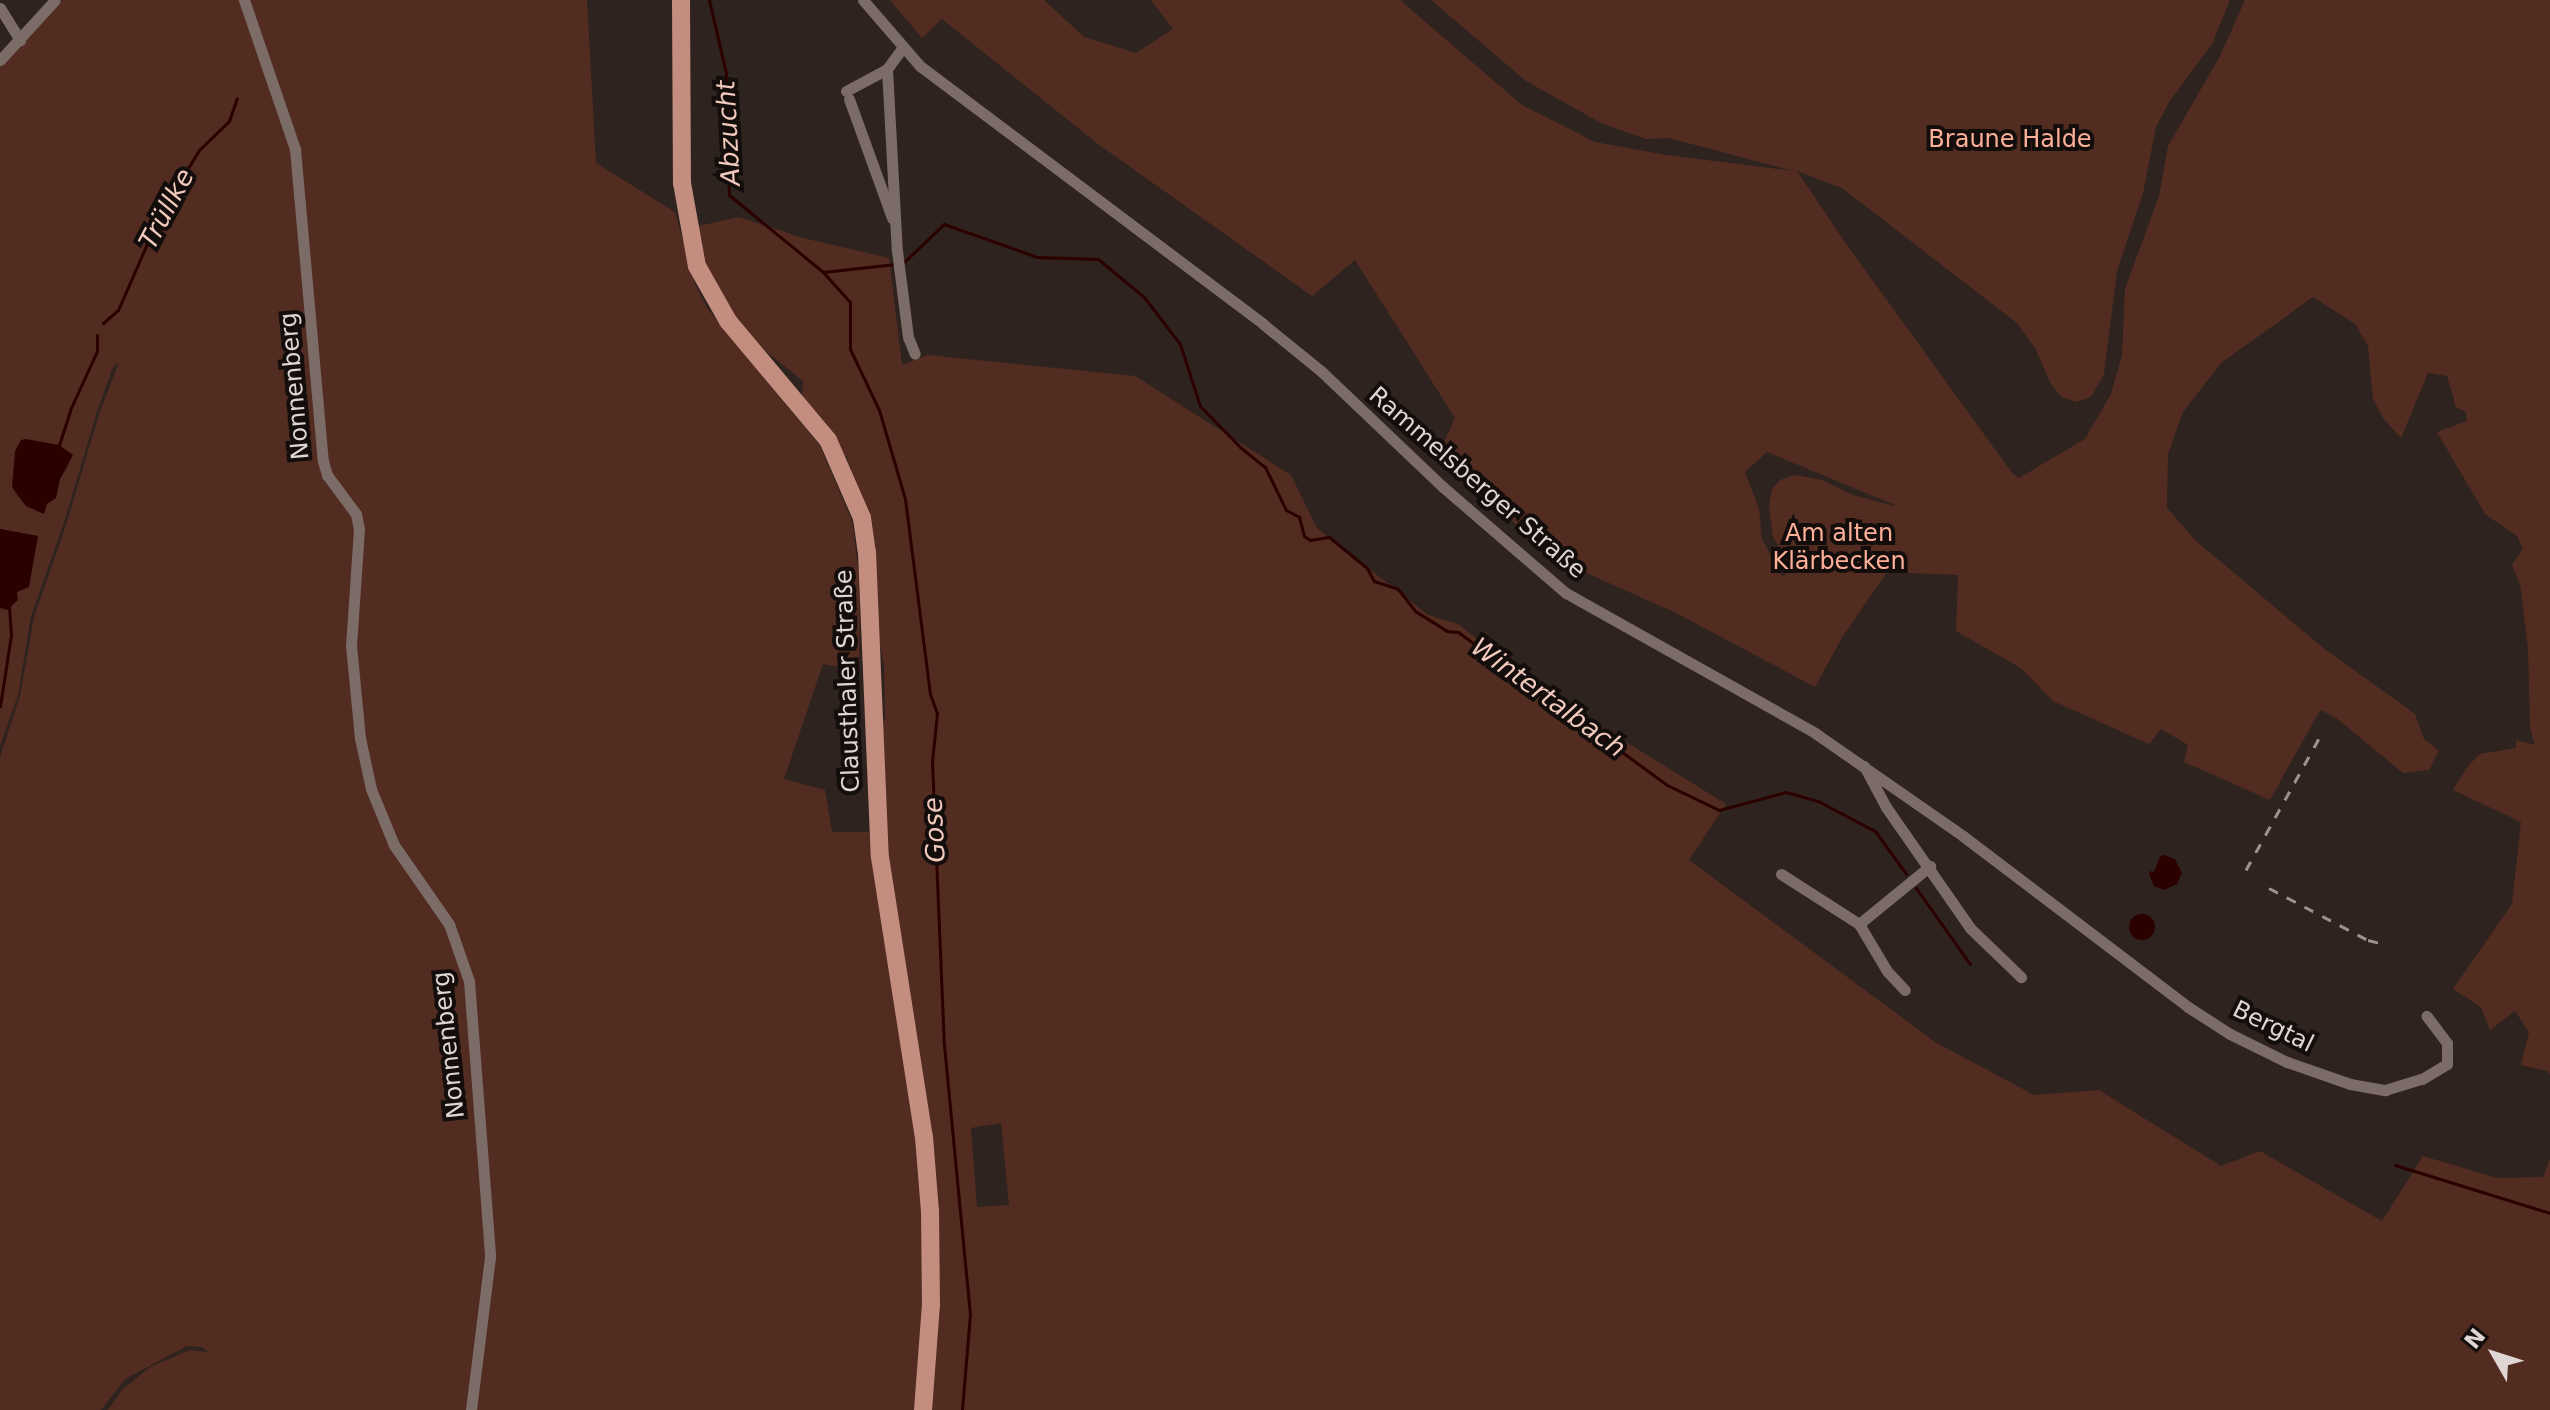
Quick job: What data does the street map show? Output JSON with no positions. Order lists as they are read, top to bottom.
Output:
{
  "streets": {
    "main road": ["Clausthaler Straße"],
    "street": ["Nonnenberg", "Rammelsberger Straße", "Bergtal"]
  },
  "crossings": [
    ["Rammelsberger Straße", "Bergtal"]
  ],
  "water": [
    "Abzucht",
    "Trüllke",
    "Wintertalbach",
    "Gose"
  ],
  "parks": ["Braune Halde", "Am alten Klärbecken"],
  "north": "top left"
}
